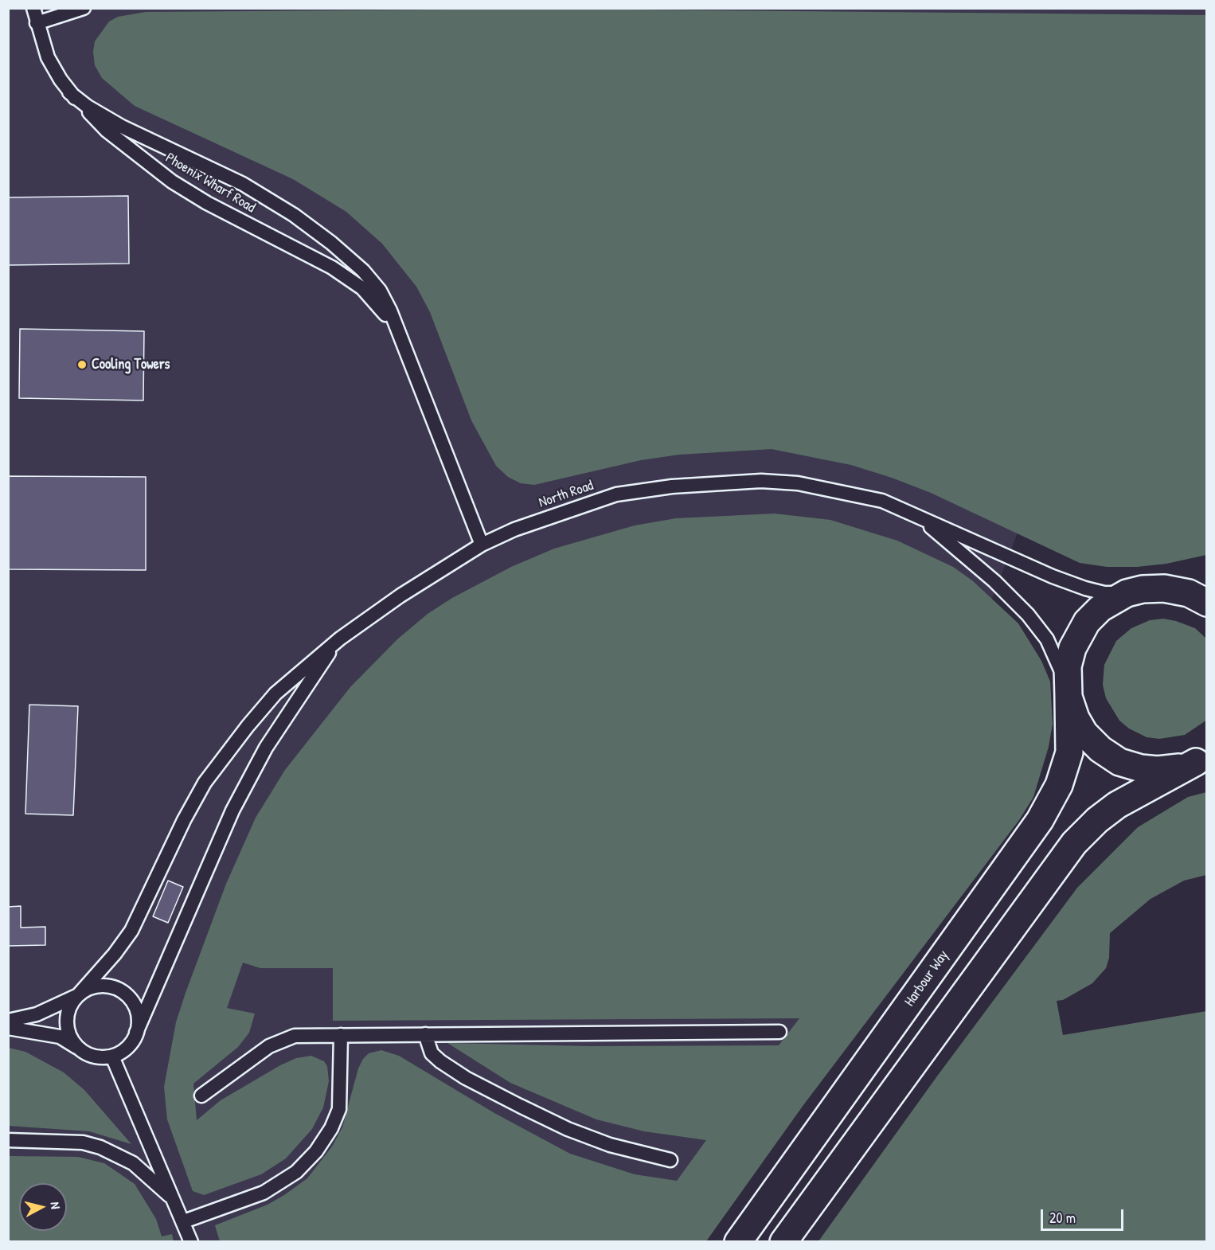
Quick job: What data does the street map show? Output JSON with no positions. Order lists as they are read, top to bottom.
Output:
{
  "streets": {
    "main road": ["Harbour Way"],
    "lane": ["Phoenix Wharf Road", "North Road"]
  },
  "crossings": [
    ["North Road", "Harbour Way"]
  ],
  "places": ["Cooling Towers"],
  "scale_bar": "20 m",
  "north": "right"
}
